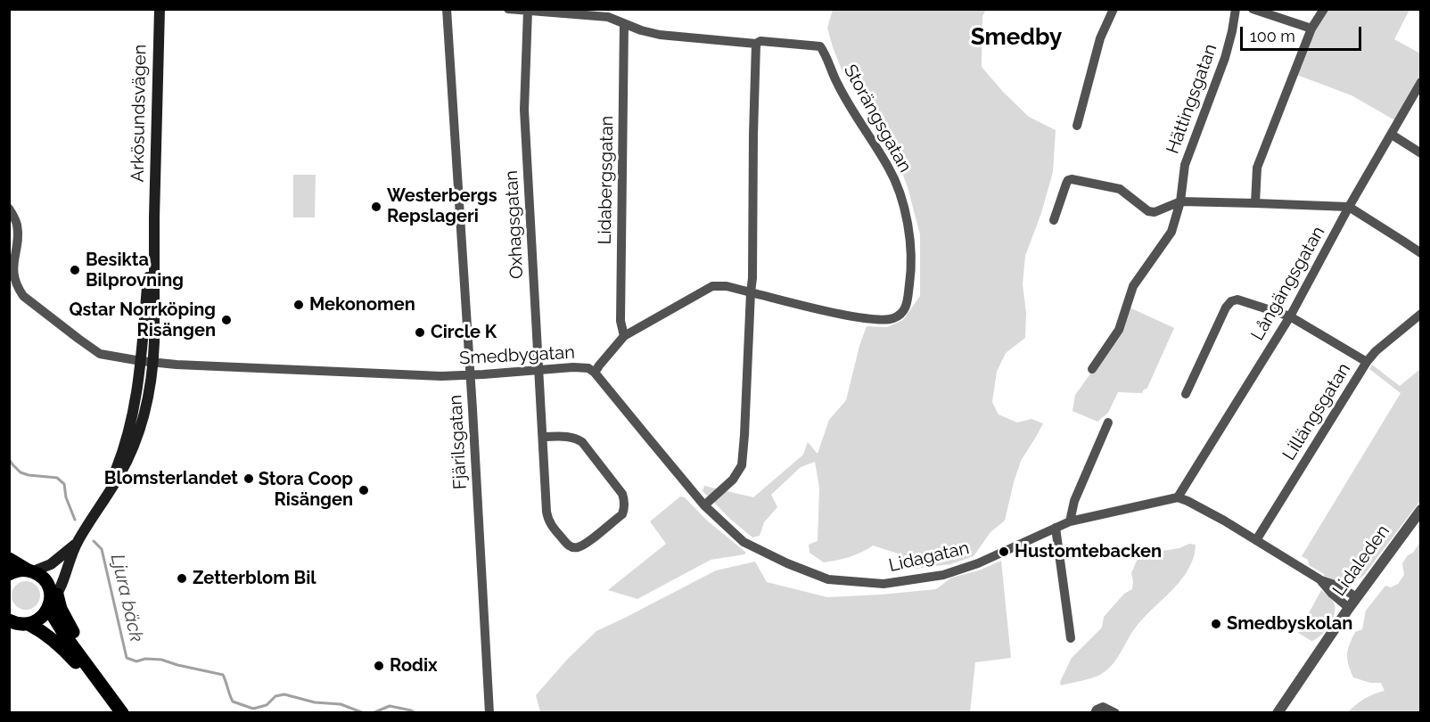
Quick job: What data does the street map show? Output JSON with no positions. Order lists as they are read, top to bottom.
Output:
{
  "streets": {
    "main road": ["Arkösundsvägen"],
    "street": [
      "Hättingsgatan",
      "Storängsgatan",
      "Lidabergsgatan",
      "Oxhagsgatan",
      "Långängsgatan",
      "Smedbygatan",
      "Lillängsgatan",
      "Fjärilsgatan",
      "Lidagatan",
      "Lidaleden"
    ]
  },
  "crossings": [
    ["Arkösundsvägen", "Smedbygatan"],
    ["Storängsgatan", "Smedbygatan"],
    ["Lidabergsgatan", "Smedbygatan"],
    ["Oxhagsgatan", "Smedbygatan"],
    ["Långängsgatan", "Lidagatan"],
    ["Smedbygatan", "Fjärilsgatan"],
    ["Smedbygatan", "Lidagatan"]
  ],
  "districts": ["Smedby"],
  "water": ["Ljura bäck"],
  "places": [
    "Westerbergs Repslageri",
    "Besikta Bilprovning",
    "Mekonomen",
    "Qstar Norrköping Risängen",
    "Circle K",
    "Blomsterlandet",
    "Stora Coop Risängen",
    "Hustomtebacken",
    "Zetterblom Bil",
    "Smedbyskolan",
    "Rodix"
  ],
  "scale_bar": "100 m"
}
